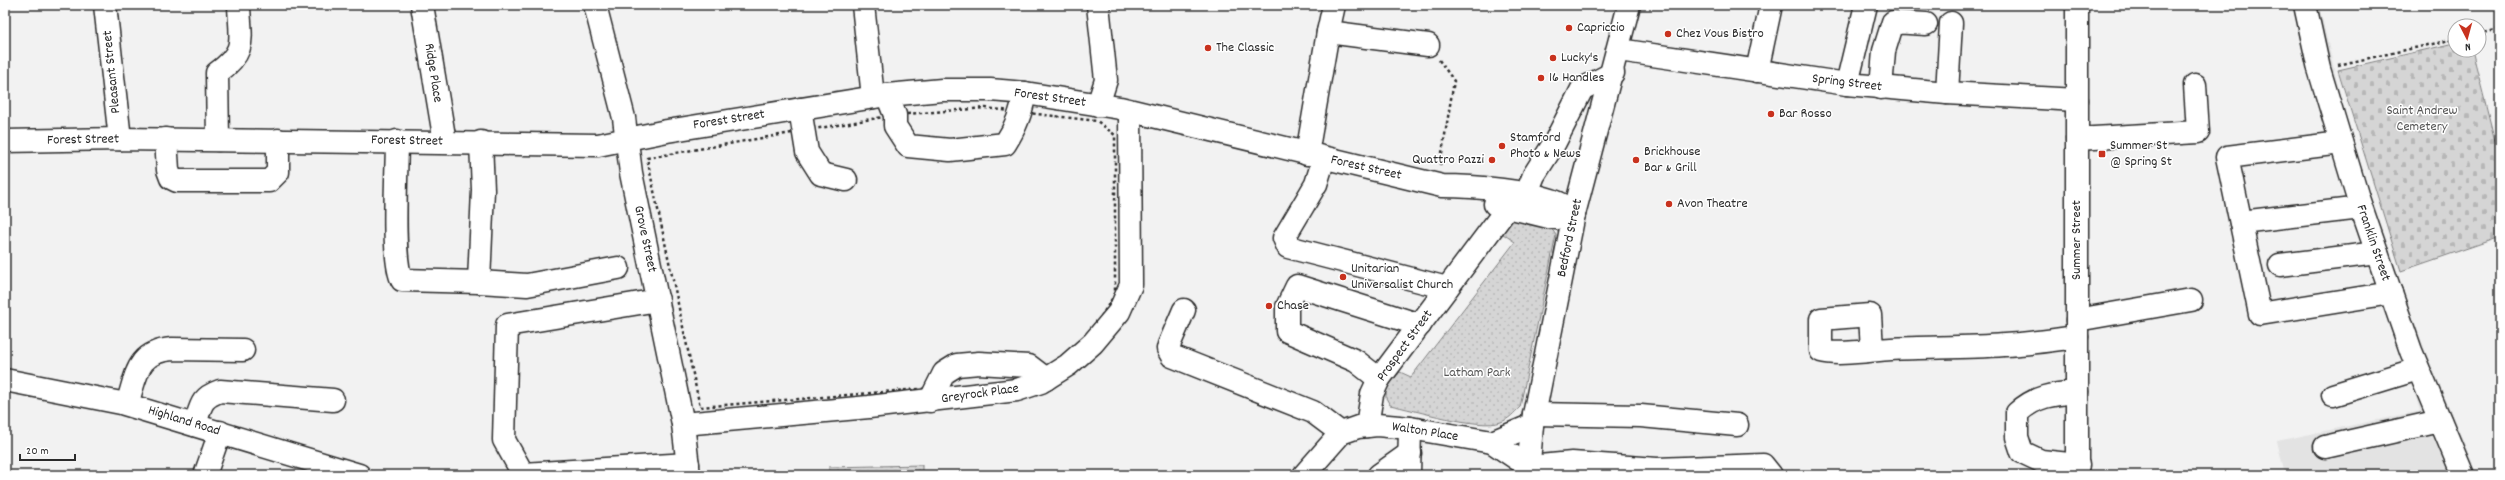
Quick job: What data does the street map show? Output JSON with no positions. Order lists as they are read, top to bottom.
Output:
{
  "streets": {
    "street": [
      "Pleasant Street",
      "Ridge Place",
      "Spring Street",
      "Forest Street",
      "Bedford Street",
      "Grove Street",
      "Summer Street",
      "Franklin Street",
      "Prospect Street",
      "Greyrock Place",
      "Highland Road",
      "Walton Place"
    ]
  },
  "crossings": [
    ["Pleasant Street", "Forest Street"],
    ["Ridge Place", "Forest Street"],
    ["Spring Street", "Bedford Street"],
    ["Spring Street", "Summer Street"],
    ["Forest Street", "Bedford Street"],
    ["Forest Street", "Grove Street"],
    ["Forest Street", "Prospect Street"],
    ["Forest Street", "Greyrock Place"],
    ["Bedford Street", "Prospect Street"],
    ["Bedford Street", "Walton Place"],
    ["Grove Street", "Greyrock Place"],
    ["Prospect Street", "Walton Place"]
  ],
  "parks": ["Saint Andrew Cemetery", "Latham Park"],
  "places": {
    "other": [
      "Capriccio",
      "Chez Vous Bistro",
      "The Classic",
      "Lucky's",
      "16 Handles",
      "Bar Rosso",
      "Stamford Photo & News",
      "Quattro Pazzi",
      "Brickhouse Bar & Grill",
      "Avon Theatre",
      "Unitarian Universalist Church",
      "Chase"
    ],
    "transit": ["Summer St @ Spring St"]
  },
  "scale_bar": "20 m",
  "north": "bottom"
}
